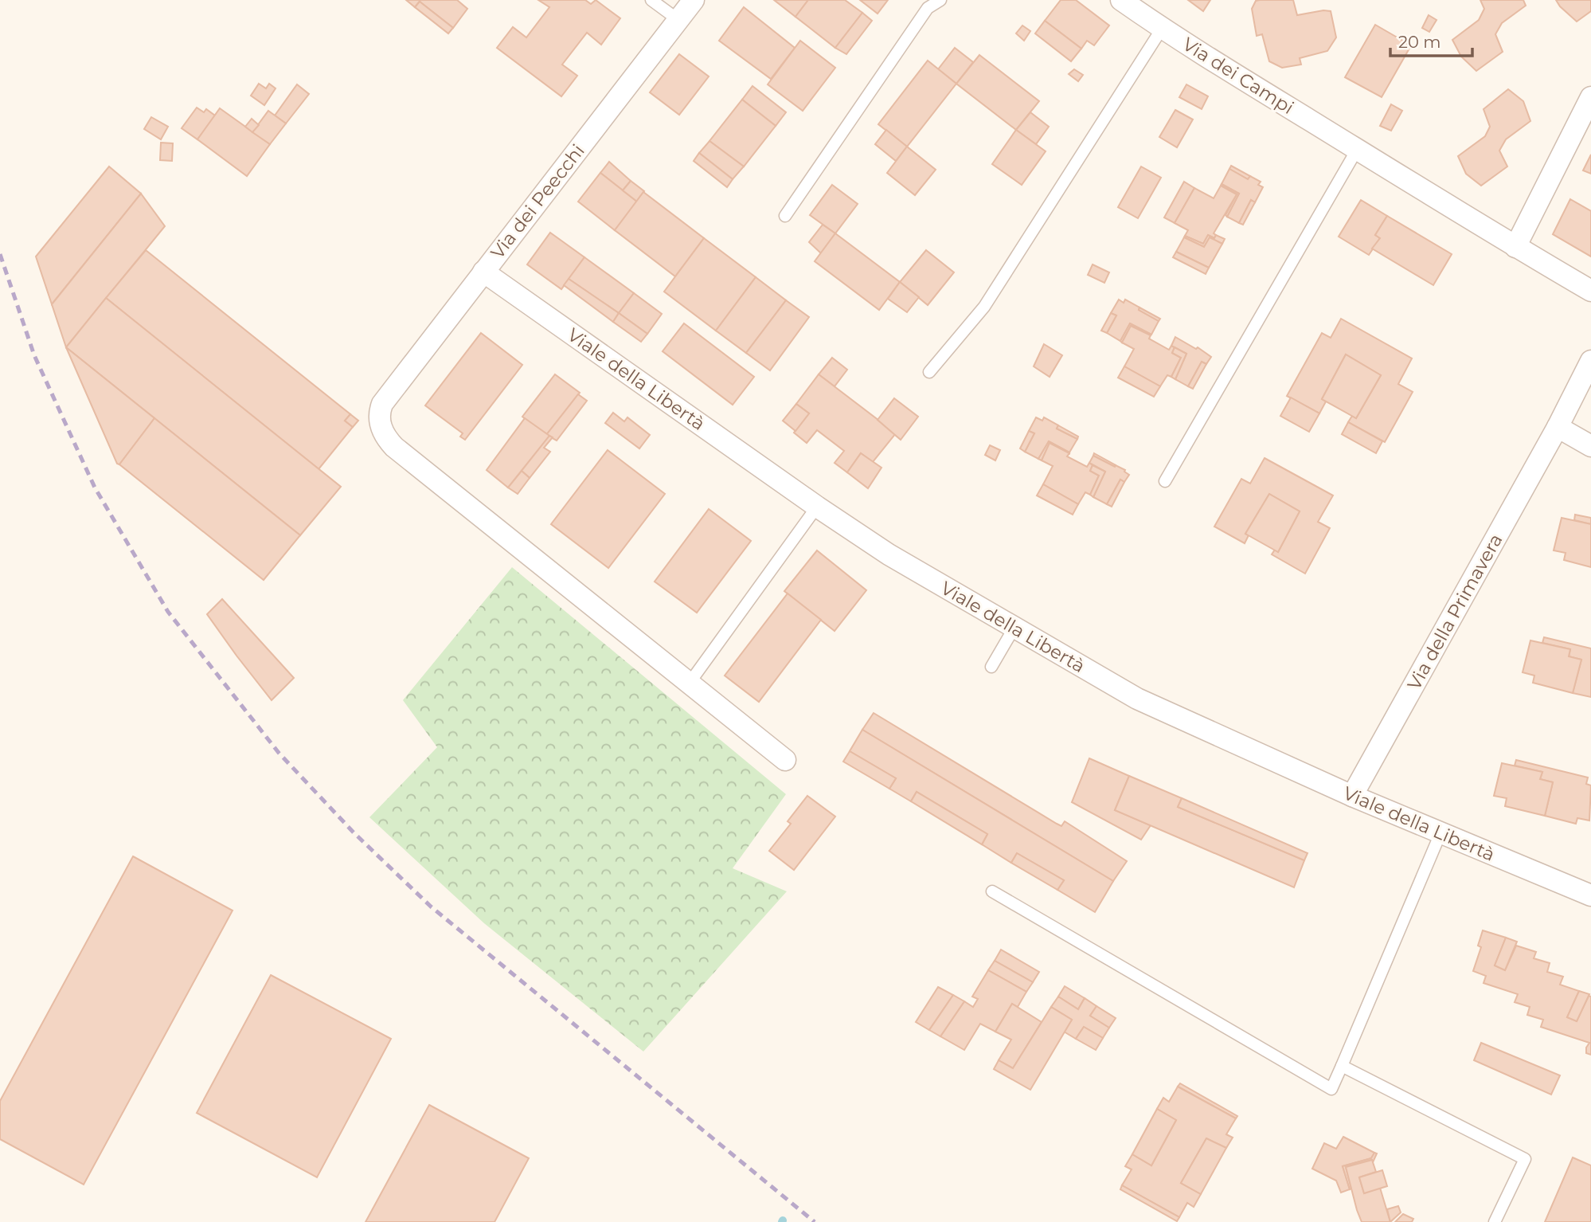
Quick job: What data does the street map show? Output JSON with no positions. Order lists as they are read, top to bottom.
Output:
{
  "streets": {
    "street": [
      "Via dei Campi",
      "Via dei Peecchi",
      "Viale della Libertà",
      "Via della Primavera"
    ]
  },
  "crossings": [
    ["Via dei Peecchi", "Viale della Libertà"],
    ["Viale della Libertà", "Via della Primavera"]
  ],
  "scale_bar": "20 m"
}
